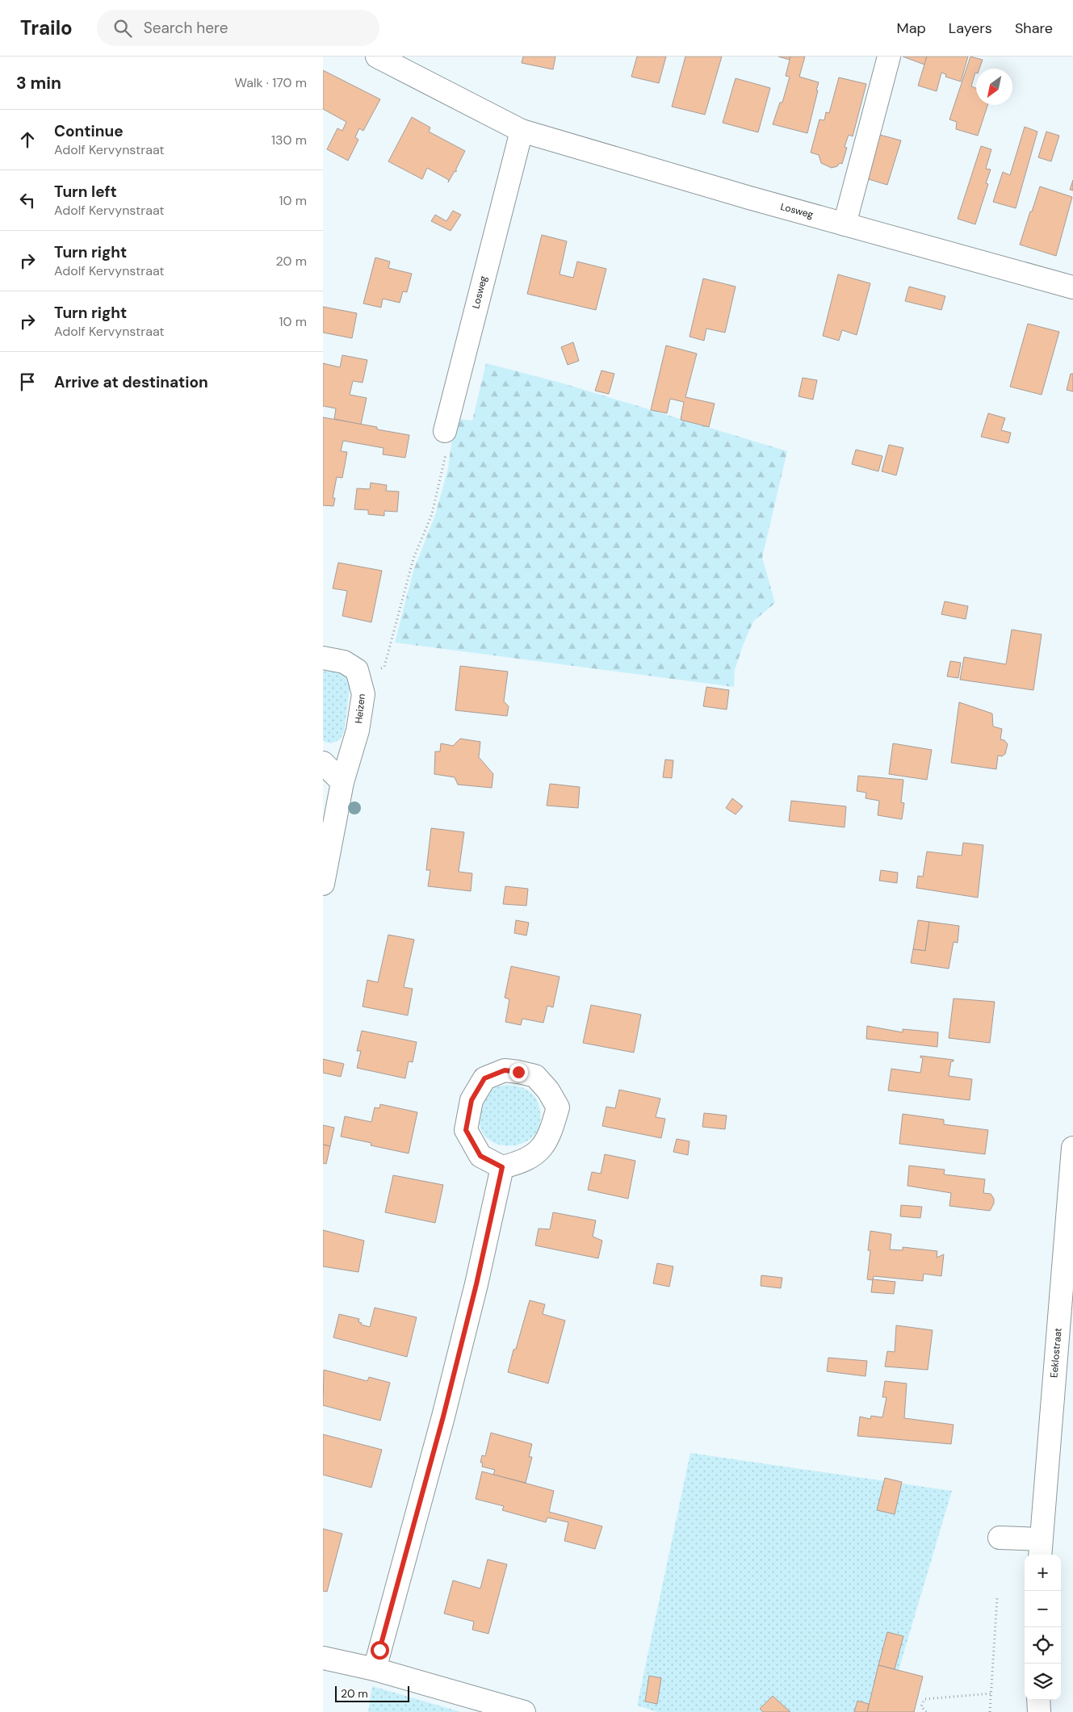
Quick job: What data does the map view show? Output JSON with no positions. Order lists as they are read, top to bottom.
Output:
{
  "streets": {
    "street": ["Losweg", "Heizen", "Eeklostraat"]
  },
  "scale_bar": "20 m",
  "north": "bottom left",
  "page": {
    "header": "Trailo",
    "search": "Search here",
    "nav": ["Map", "Layers", "Share"],
    "heading": ["3 min", "Walk · 170 m"],
    "list": [
      ["Continue", "Adolf Kervynstraat", "130 m"],
      ["Turn left", "Adolf Kervynstraat", "10 m"],
      ["Turn right", "Adolf Kervynstraat", "20 m"],
      ["Turn right", "Adolf Kervynstraat", "10 m"],
      "Arrive at destination"
    ],
    "map_buttons": ["+", "−"],
    "scale": "20 m"
  }
}
